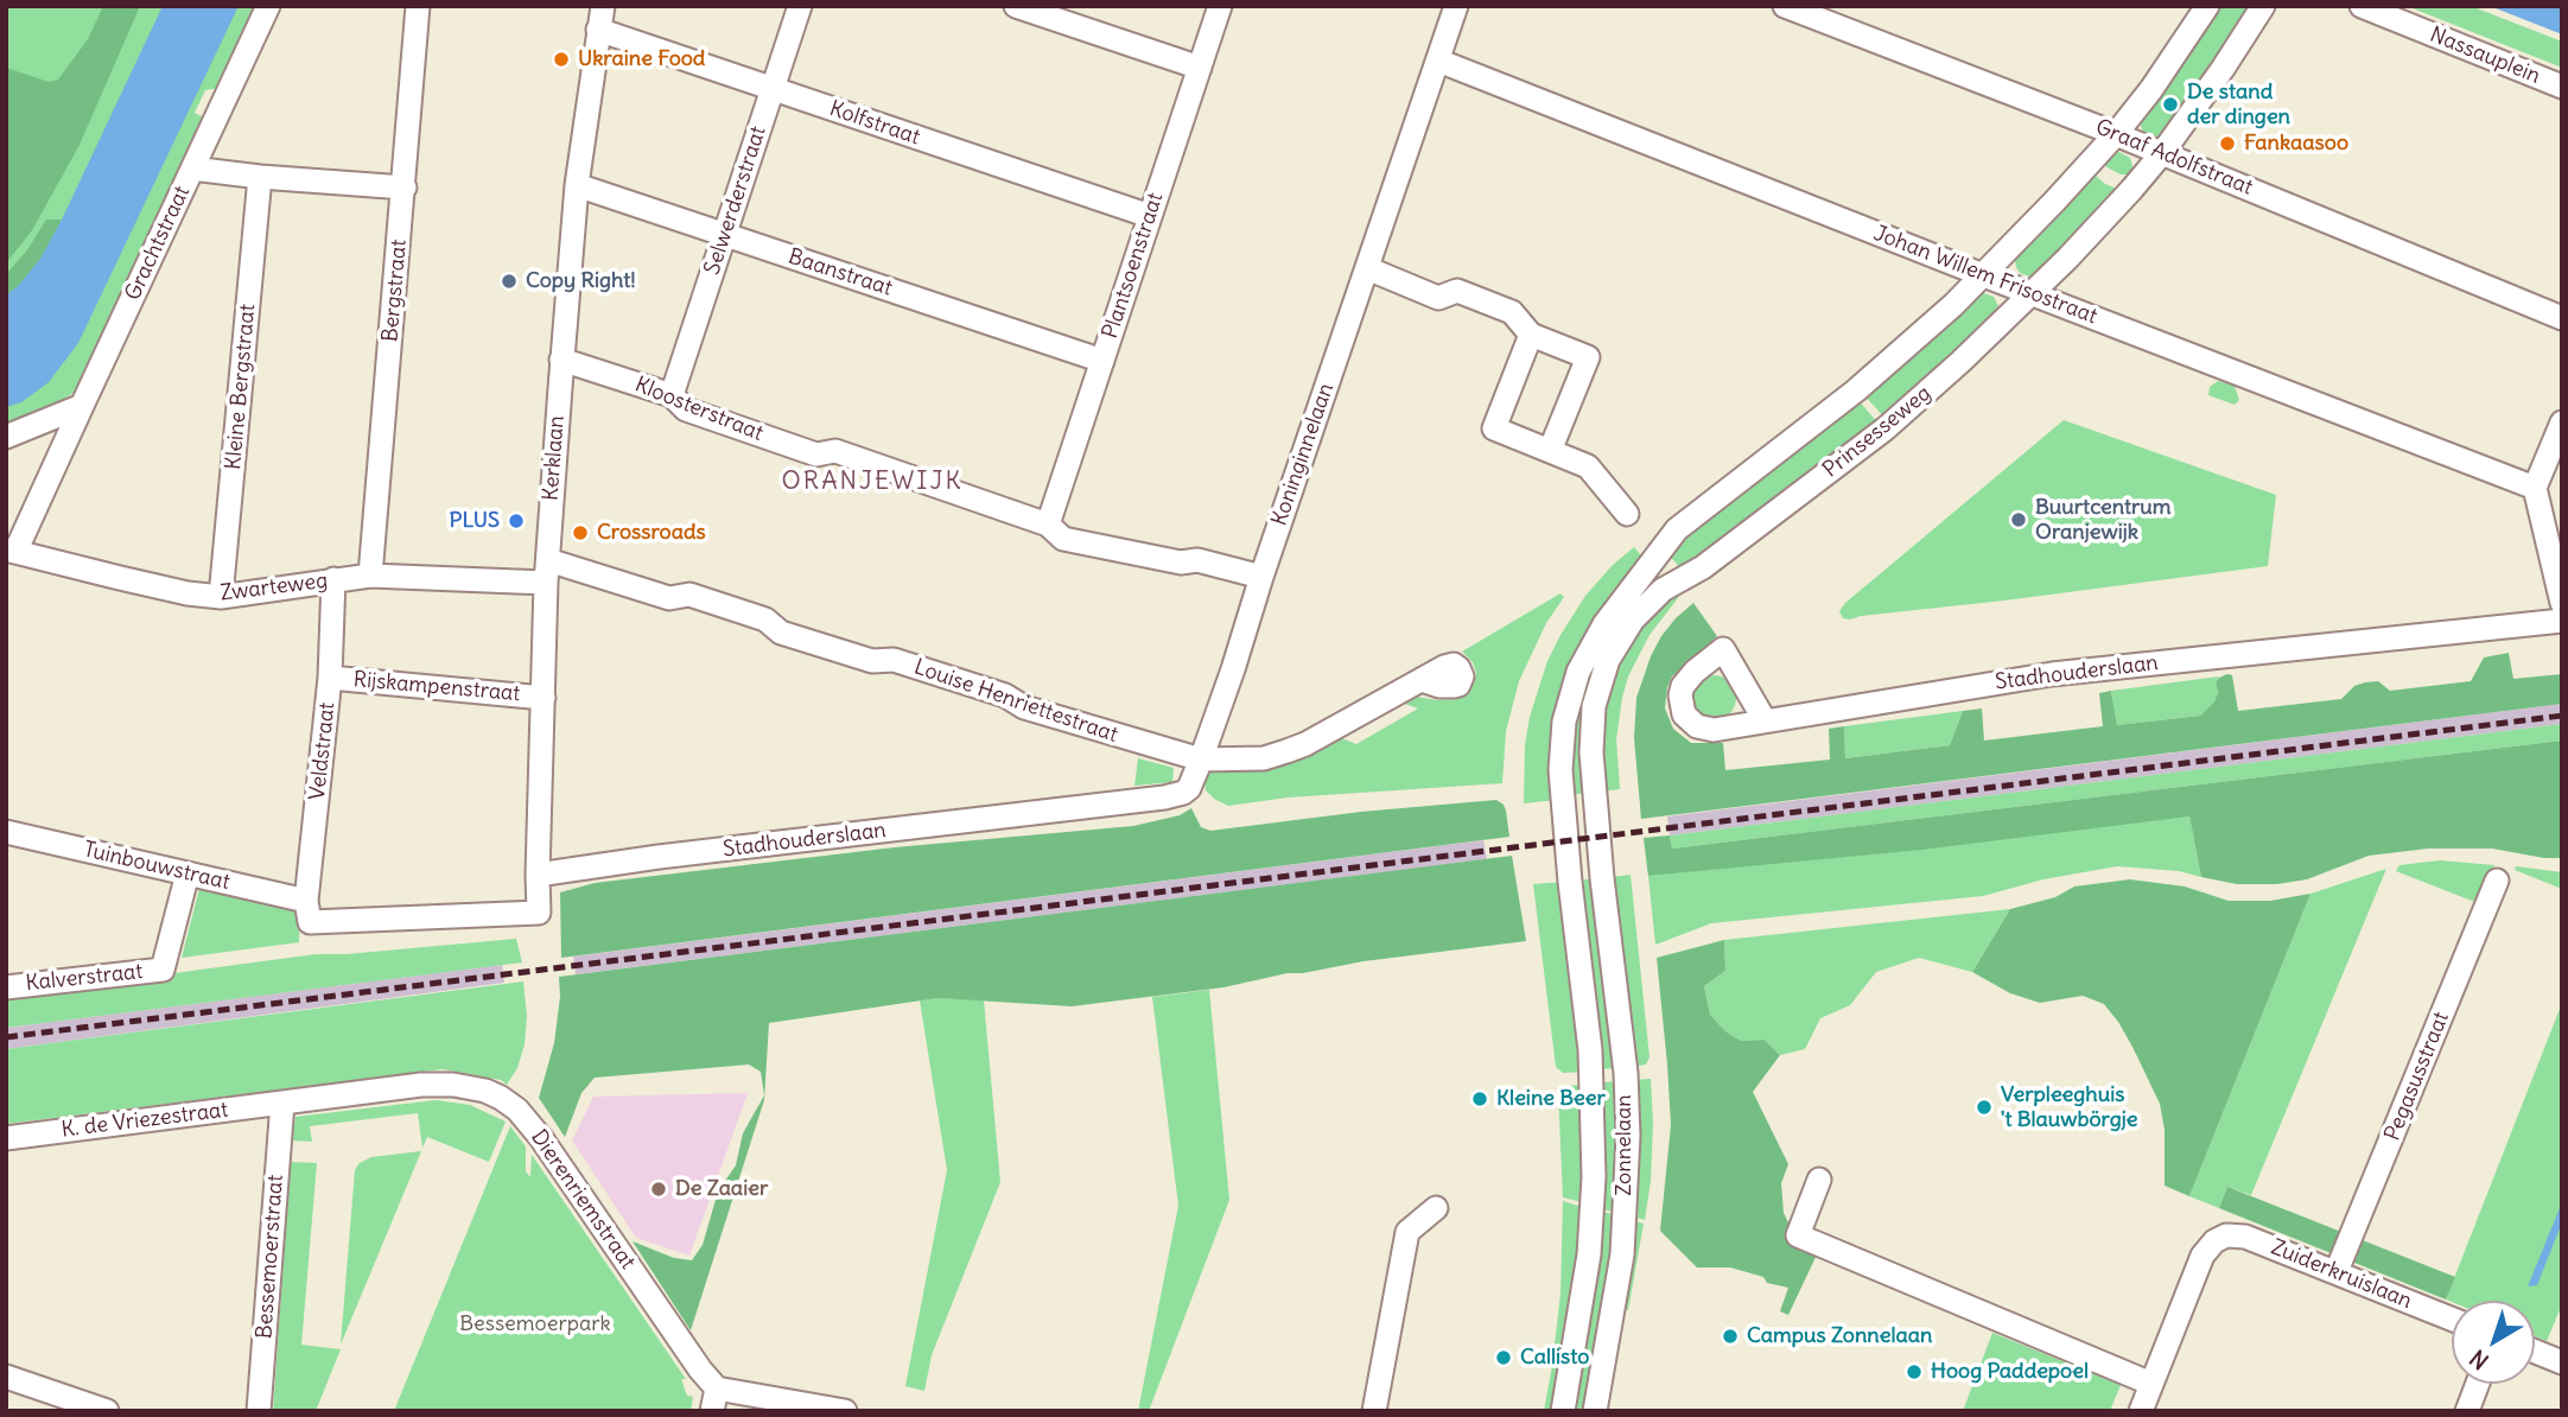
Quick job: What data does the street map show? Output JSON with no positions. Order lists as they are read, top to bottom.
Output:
{
  "streets": {
    "street": [
      "Nassauplein",
      "Kolfstraat",
      "Graaf Adolfstraat",
      "Selwerderstraat",
      "Grachtstraat",
      "Plantsoenstraat",
      "Baanstraat",
      "Johan Willem Frisostraat",
      "Bergstraat",
      "Kleine Bergstraat",
      "Kloosterstraat",
      "Prinsesseweg",
      "Koninginnelaan",
      "Kerklaan",
      "Zwarteweg",
      "Stadhouderslaan",
      "Rijskampenstraat",
      "Louise Henriettestraat",
      "Veldstraat",
      "Tuinbouwstraat",
      "Kalverstraat",
      "Pegasusstraat",
      "K. de Vriezestraat",
      "Zonnelaan",
      "Dierenriemstraat",
      "Bessemoerstraat",
      "Zuiderkruislaan"
    ]
  },
  "crossings": [
    ["Kolfstraat", "Selwerderstraat"],
    ["Kolfstraat", "Plantsoenstraat"],
    ["Kolfstraat", "Kerklaan"],
    ["Graaf Adolfstraat", "Prinsesseweg"],
    ["Selwerderstraat", "Baanstraat"],
    ["Selwerderstraat", "Kloosterstraat"],
    ["Grachtstraat", "Zwarteweg"],
    ["Plantsoenstraat", "Baanstraat"],
    ["Plantsoenstraat", "Kloosterstraat"],
    ["Baanstraat", "Kerklaan"],
    ["Johan Willem Frisostraat", "Prinsesseweg"],
    ["Johan Willem Frisostraat", "Koninginnelaan"],
    ["Johan Willem Frisostraat", "Zonnelaan"],
    ["Bergstraat", "Zwarteweg"],
    ["Kleine Bergstraat", "Zwarteweg"],
    ["Kloosterstraat", "Koninginnelaan"],
    ["Kloosterstraat", "Kerklaan"],
    ["Prinsesseweg", "Zonnelaan"],
    ["Koninginnelaan", "Stadhouderslaan"],
    ["Koninginnelaan", "Louise Henriettestraat"],
    ["Kerklaan", "Zwarteweg"],
    ["Kerklaan", "Stadhouderslaan"],
    ["Kerklaan", "Rijskampenstraat"],
    ["Kerklaan", "Louise Henriettestraat"],
    ["Kerklaan", "Tuinbouwstraat"],
    ["Zwarteweg", "Louise Henriettestraat"],
    ["Zwarteweg", "Veldstraat"],
    ["Rijskampenstraat", "Veldstraat"],
    ["Veldstraat", "Tuinbouwstraat"],
    ["Tuinbouwstraat", "Kalverstraat"],
    ["Pegasusstraat", "Zuiderkruislaan"],
    ["K. de Vriezestraat", "Dierenriemstraat"],
    ["K. de Vriezestraat", "Bessemoerstraat"],
    ["Dierenriemstraat", "Bessemoerstraat"]
  ],
  "districts": ["ORANJEWIJK"],
  "parks": ["Bessemoerpark"],
  "places": [
    "Ukraine Food",
    "De stand der dingen",
    "Fankaasoo",
    "Copy Right!",
    "Buurtcentrum Oranjewijk",
    "PLUS",
    "Crossroads",
    "Kleine Beer",
    "Verpleeghuis 't Blauwbörgje",
    "De Zaaier",
    "Campus Zonnelaan",
    "Callisto",
    "Hoog Paddepoel"
  ],
  "north": "bottom left"
}
